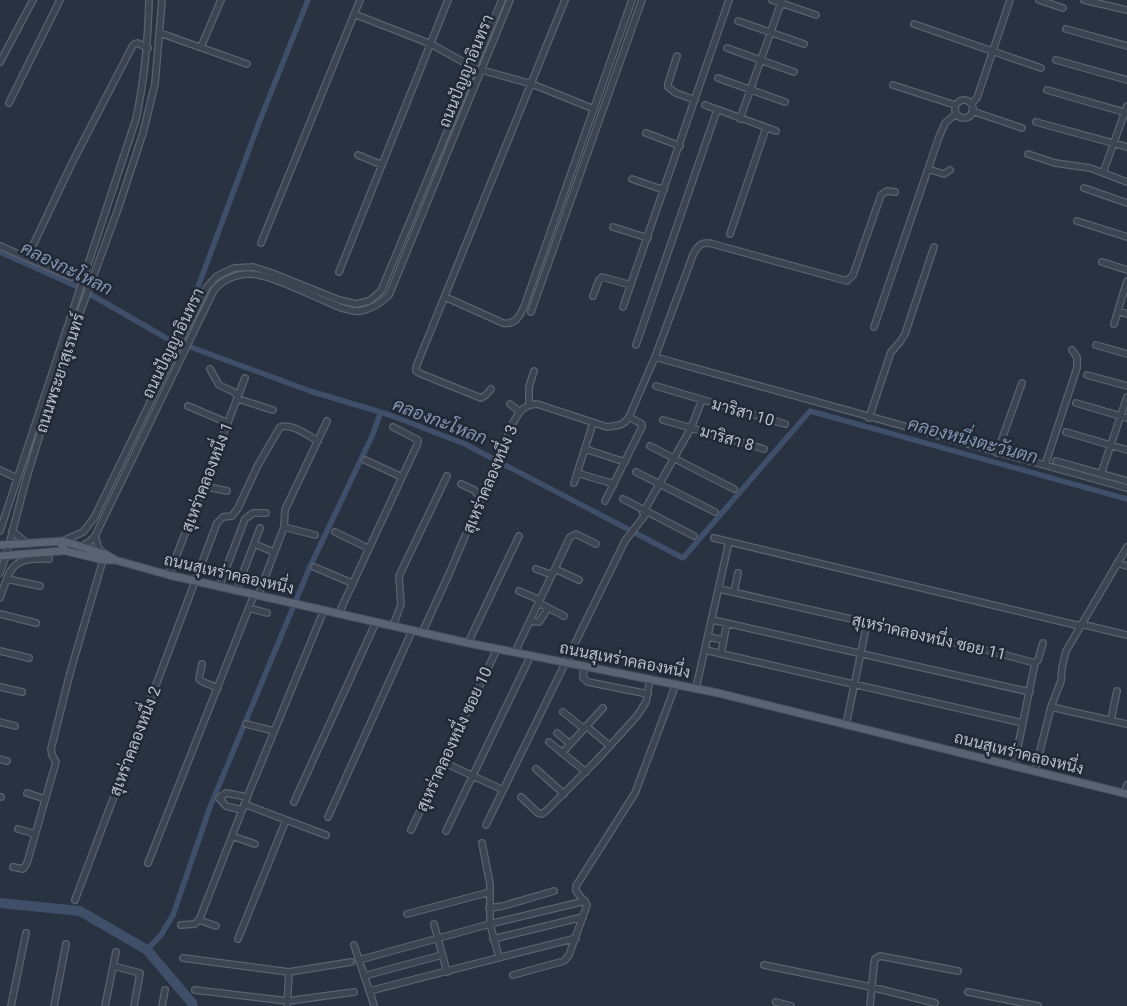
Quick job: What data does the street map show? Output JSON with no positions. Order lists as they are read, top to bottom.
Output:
{
  "streets": {
    "main road": ["ถนนปัญญาอินทรา", "ถนนสุเหร่าคลองหนึ่ง"],
    "street": [
      "ถนนพระยาสุเรนทร์",
      "มาริสา 10",
      "มาริสา 8",
      "สุเหร่าคลองหนึ่ง 1",
      "สุเหร่าคลองหนึ่ง 3",
      "สุเหร่าคลองหนึ่ง ซอย 11",
      "สุเหร่าคลองหนึ่ง ซอย 10",
      "สุเหร่าคลองหนึ่ง 2"
    ]
  },
  "crossings": [
    ["ถนนปัญญาอินทรา", "ถนนพระยาสุเรนทร์"],
    ["ถนนปัญญาอินทรา", "ถนนสุเหร่าคลองหนึ่ง"],
    ["สุเหร่าคลองหนึ่ง 1", "ถนนสุเหร่าคลองหนึ่ง"],
    ["สุเหร่าคลองหนึ่ง 3", "ถนนสุเหร่าคลองหนึ่ง"],
    ["ถนนสุเหร่าคลองหนึ่ง", "สุเหร่าคลองหนึ่ง ซอย 10"],
    ["ถนนสุเหร่าคลองหนึ่ง", "สุเหร่าคลองหนึ่ง 2"]
  ],
  "water": ["คลองกะโหลก", "คลองหนึ่งตะวันตก"]
}
